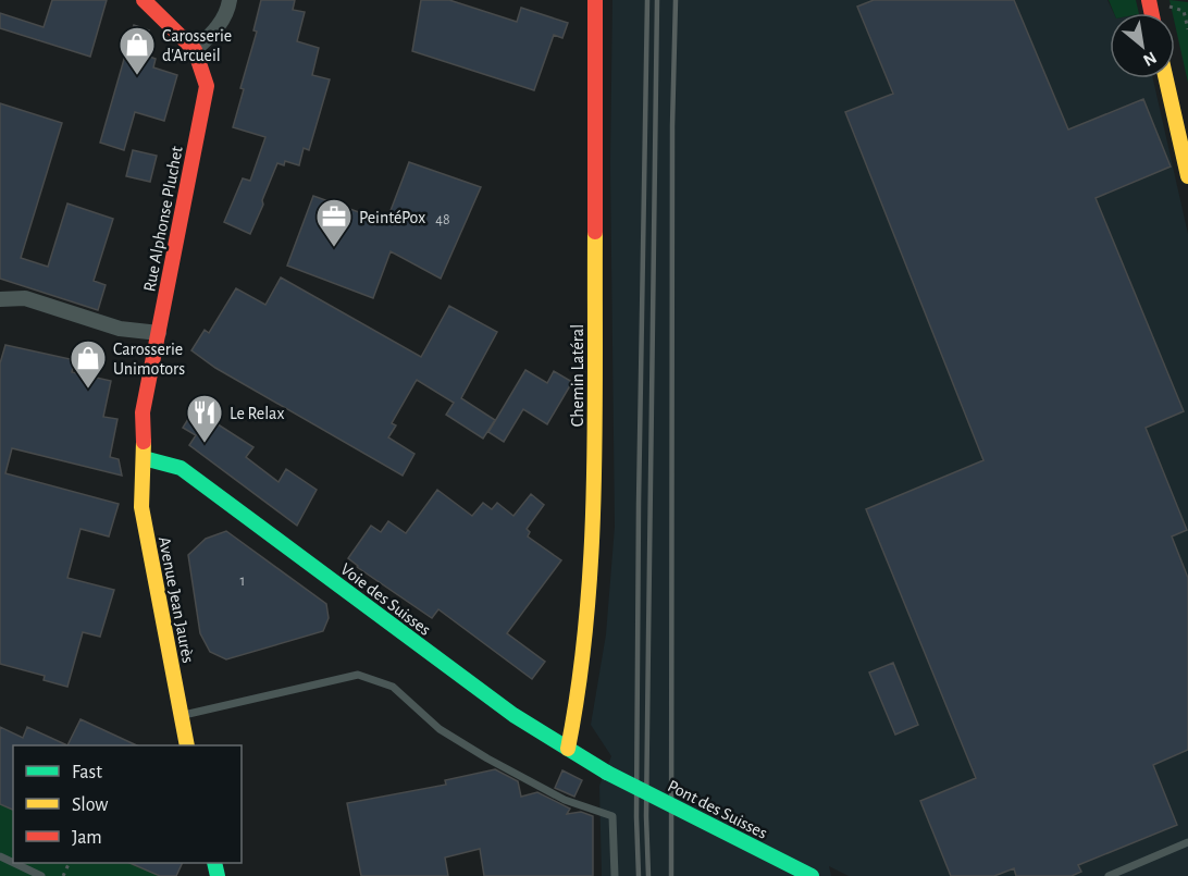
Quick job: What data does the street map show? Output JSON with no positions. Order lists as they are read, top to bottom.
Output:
{
  "streets": {
    "street": [
      "Rue Alphonse Pluchet",
      "Chemin Latéral",
      "Voie des Suisses",
      "Avenue Jean Jaurès",
      "Pont des Suisses"
    ]
  },
  "crossings": [
    ["Rue Alphonse Pluchet", "Voie des Suisses"],
    ["Rue Alphonse Pluchet", "Avenue Jean Jaurès"],
    ["Chemin Latéral", "Voie des Suisses"],
    ["Voie des Suisses", "Avenue Jean Jaurès"],
    ["Voie des Suisses", "Pont des Suisses"]
  ],
  "places": {
    "shop": ["Carosserie d'Arcueil", "Carosserie Unimotors"],
    "office": ["PeintéPox"],
    "restaurant": ["Le Relax"]
  },
  "house_numbers": ["48", "1"],
  "legend": ["Fast", "Slow", "Jam"],
  "north": "bottom right"
}
